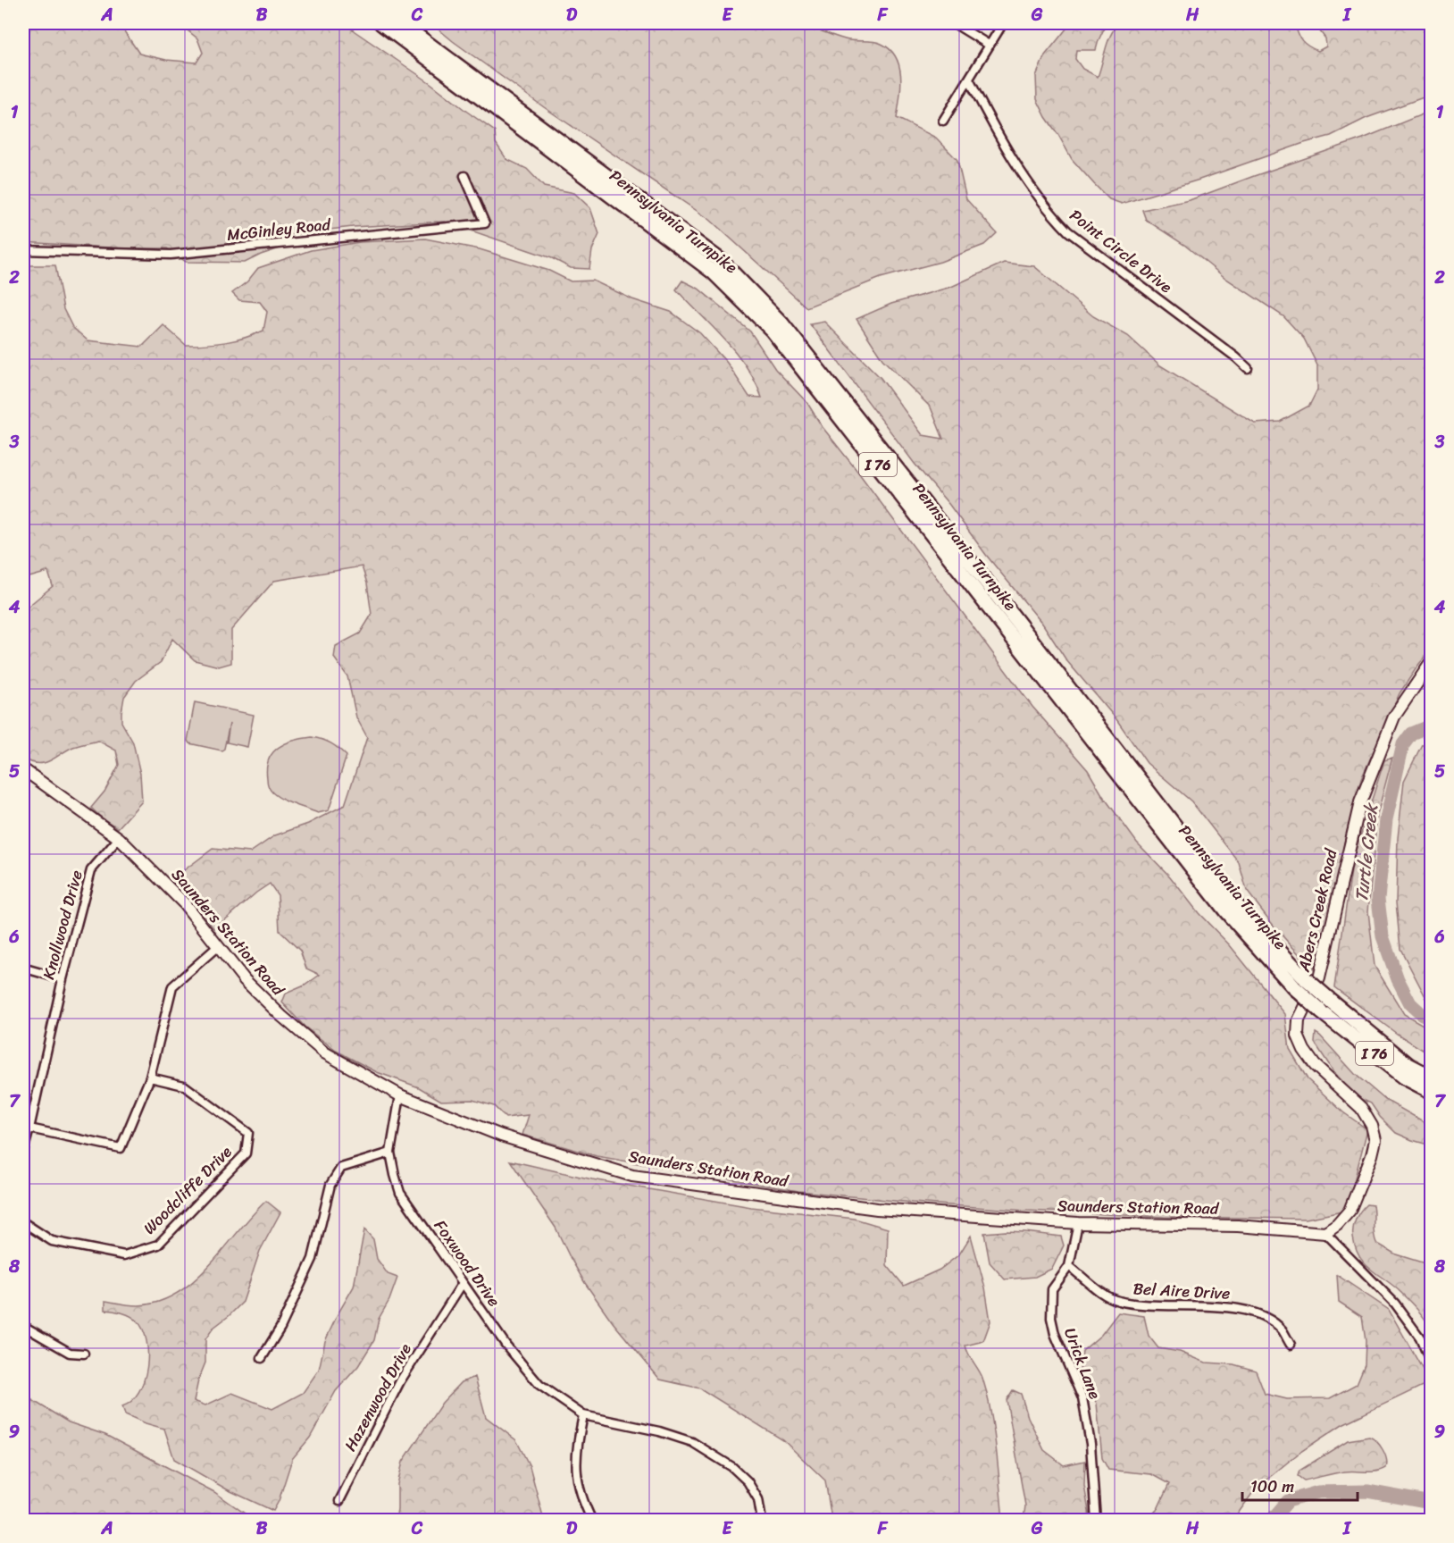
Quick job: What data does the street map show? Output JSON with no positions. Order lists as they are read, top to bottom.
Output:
{
  "streets": {
    "highway": ["Pennsylvania Turnpike", "I 76"],
    "street": [
      "McGinley Road",
      "Point Circle Drive",
      "Abers Creek Road",
      "Knollwood Drive",
      "Saunders Station Road",
      "Woodcliffe Drive",
      "Foxwood Drive",
      "Bel Aire Drive",
      "Urick Lane",
      "Hazenwood Drive"
    ]
  },
  "crossings": [
    ["Abers Creek Road", "Saunders Station Road"],
    ["Knollwood Drive", "Saunders Station Road"],
    ["Saunders Station Road", "Foxwood Drive"],
    ["Saunders Station Road", "Urick Lane"],
    ["Foxwood Drive", "Hazenwood Drive"],
    ["Bel Aire Drive", "Urick Lane"]
  ],
  "water": ["Turtle Creek"],
  "scale_bar": "100 m",
  "grid": {
    "columns": [
      "A",
      "B",
      "C",
      "D",
      "E",
      "F",
      "G",
      "H",
      "I"
    ],
    "rows": [
      "1",
      "2",
      "3",
      "4",
      "5",
      "6",
      "7",
      "8",
      "9"
    ]
  }
}
